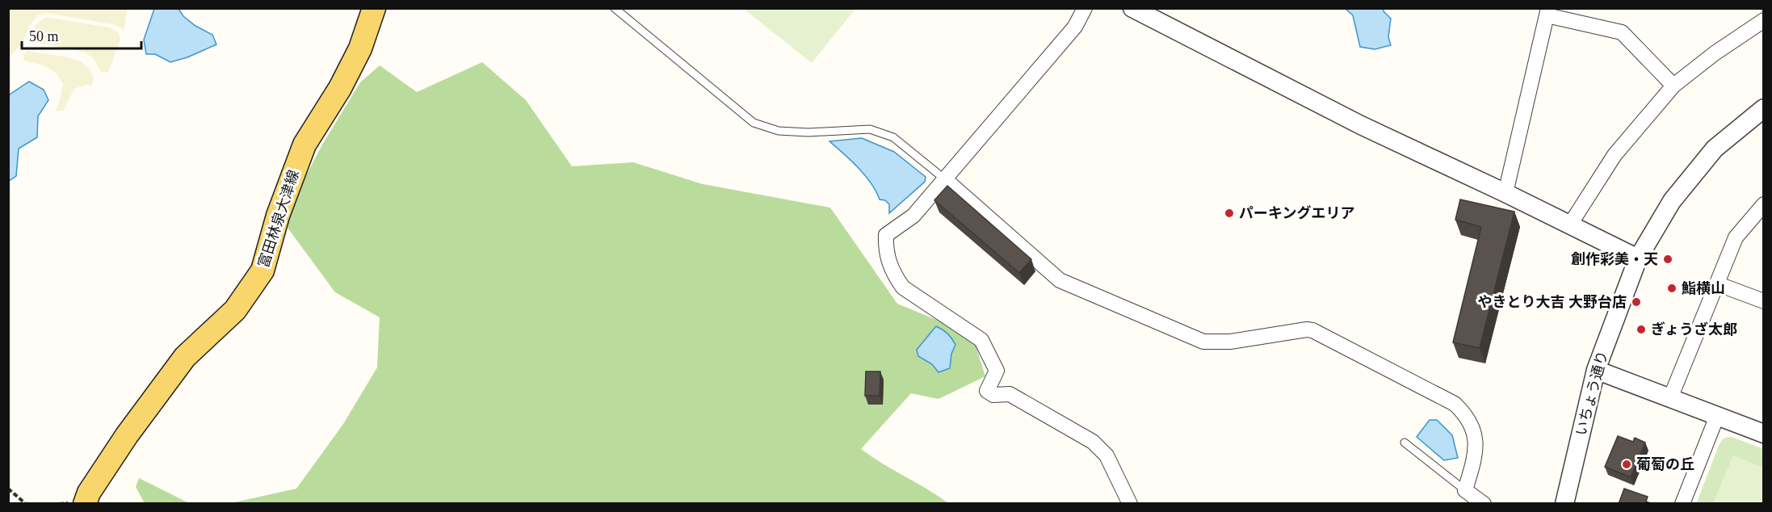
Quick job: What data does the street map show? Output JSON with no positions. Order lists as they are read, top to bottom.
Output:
{
  "streets": {
    "main road": ["富田林泉大津線"],
    "street": ["いちょう通り"]
  },
  "places": [
    "パーキングエリア",
    "創作彩美・天",
    "鮨横山",
    "やきとり大吉 大野台店",
    "ぎょうざ太郎",
    "葡萄の丘"
  ],
  "scale_bar": "50 m"
}
